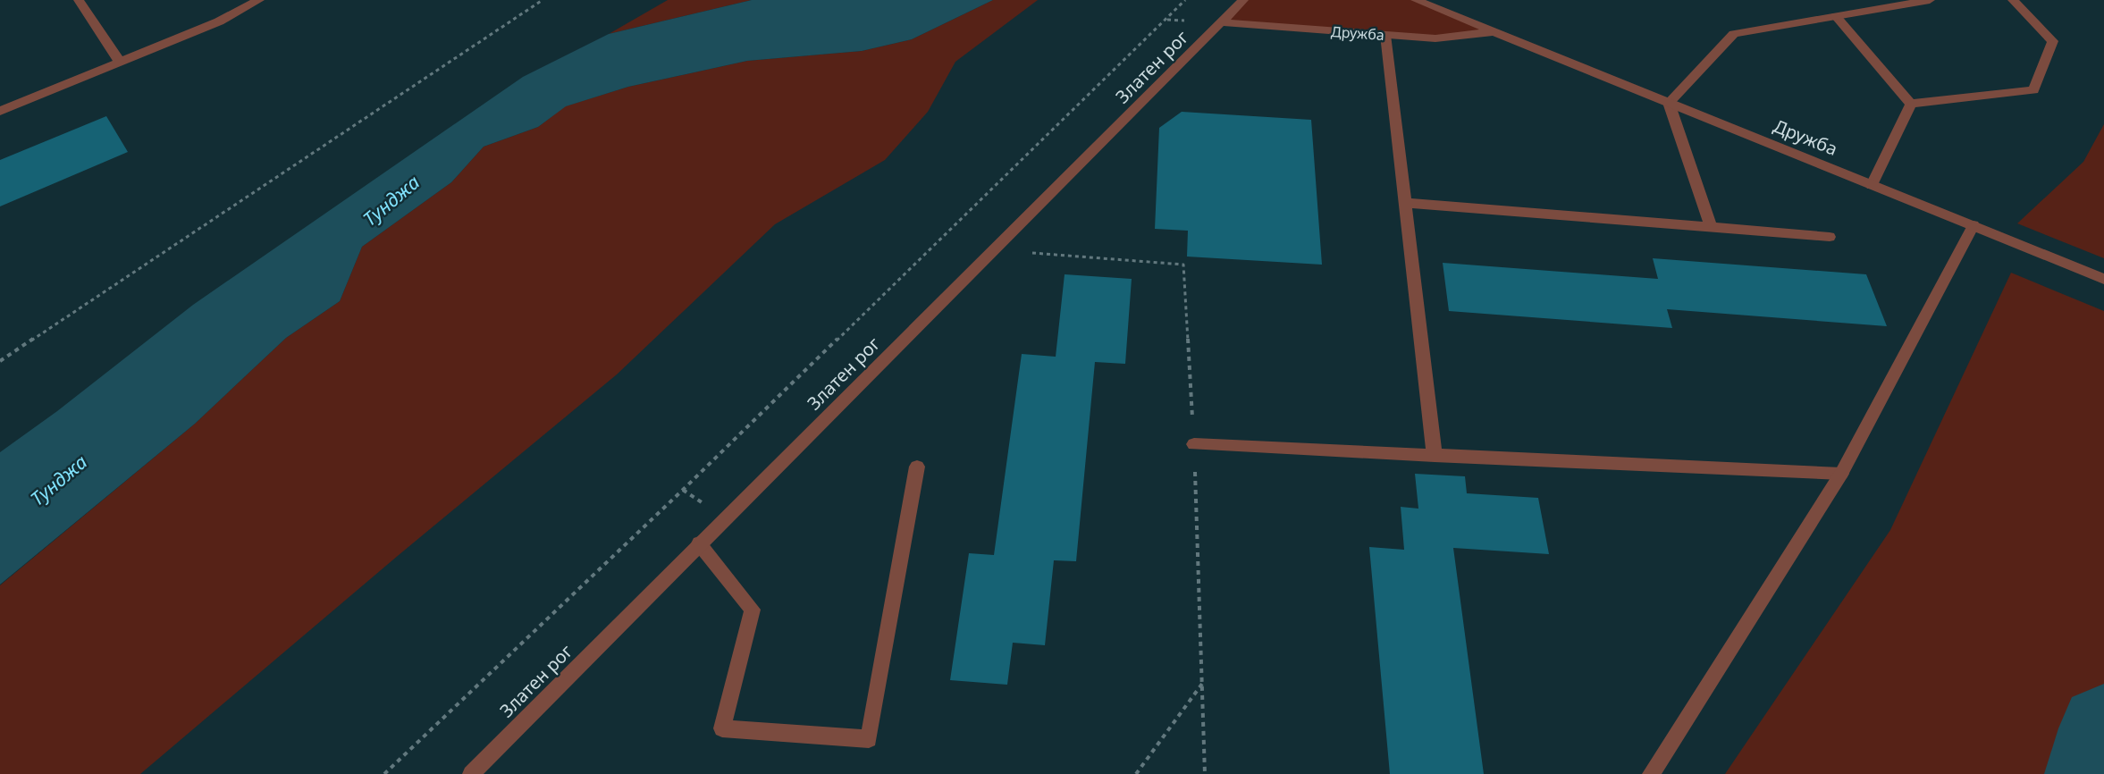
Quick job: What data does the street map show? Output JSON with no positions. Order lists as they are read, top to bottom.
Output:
{
  "streets": {
    "street": ["Дружба", "Златен рог"]
  },
  "crossings": [
    ["Дружба", "Златен рог"]
  ],
  "water": ["Тунджа"]
}
